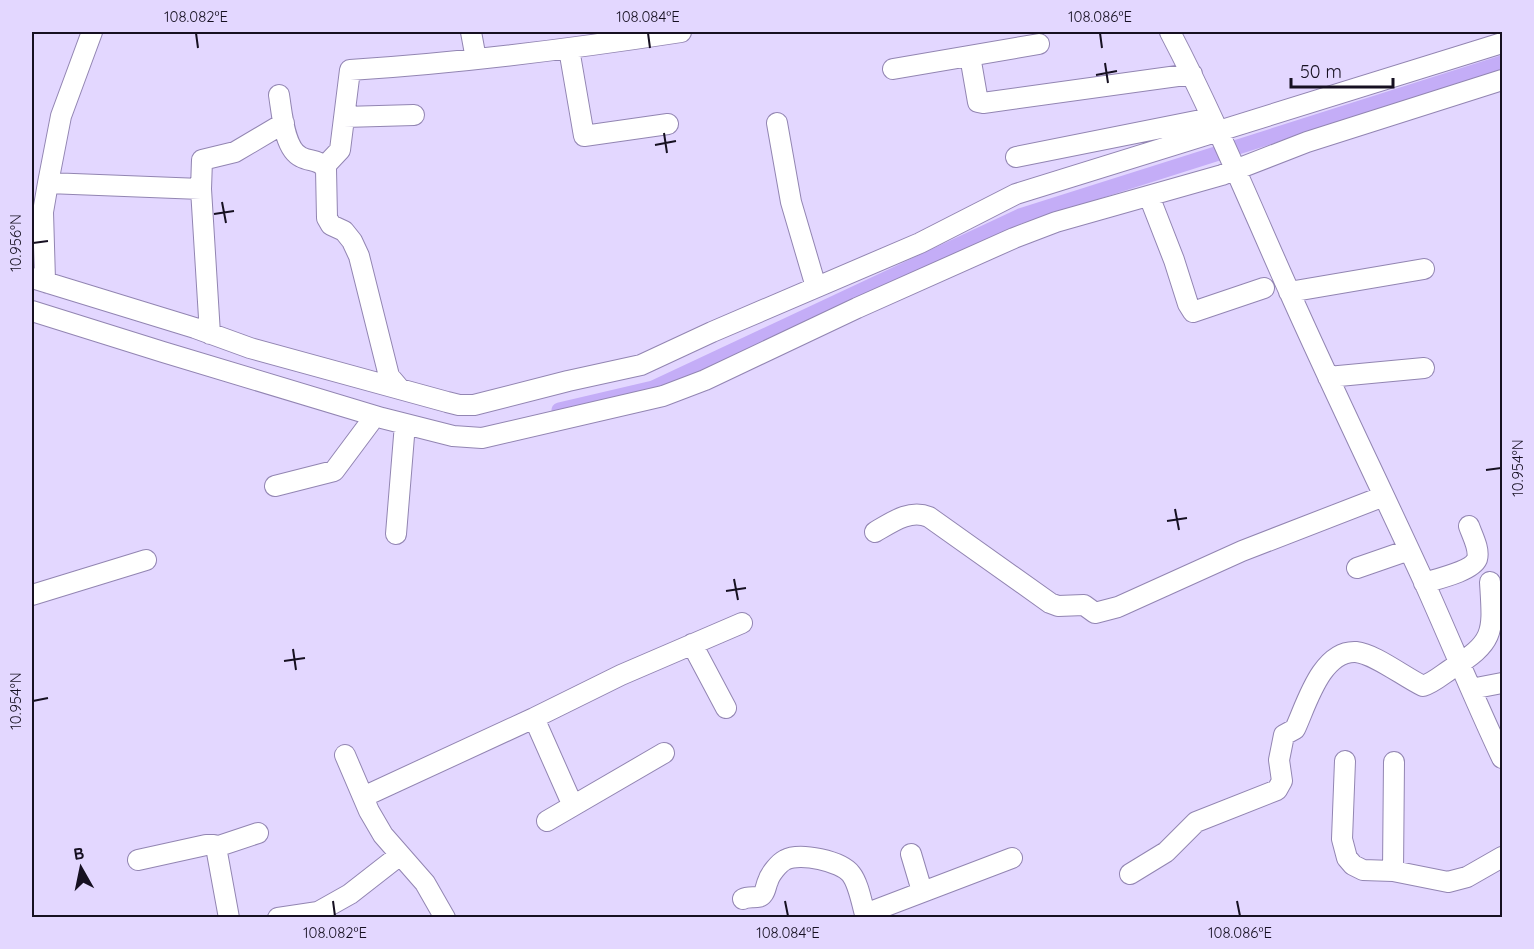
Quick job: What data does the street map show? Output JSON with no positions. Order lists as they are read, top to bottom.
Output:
{
  "scale_bar": "50 m",
  "north": "top",
  "coordinates": [
    "108.082°E",
    "108.084°E",
    "108.086°E",
    "10.956°N",
    "10.954°N"
  ]
}
